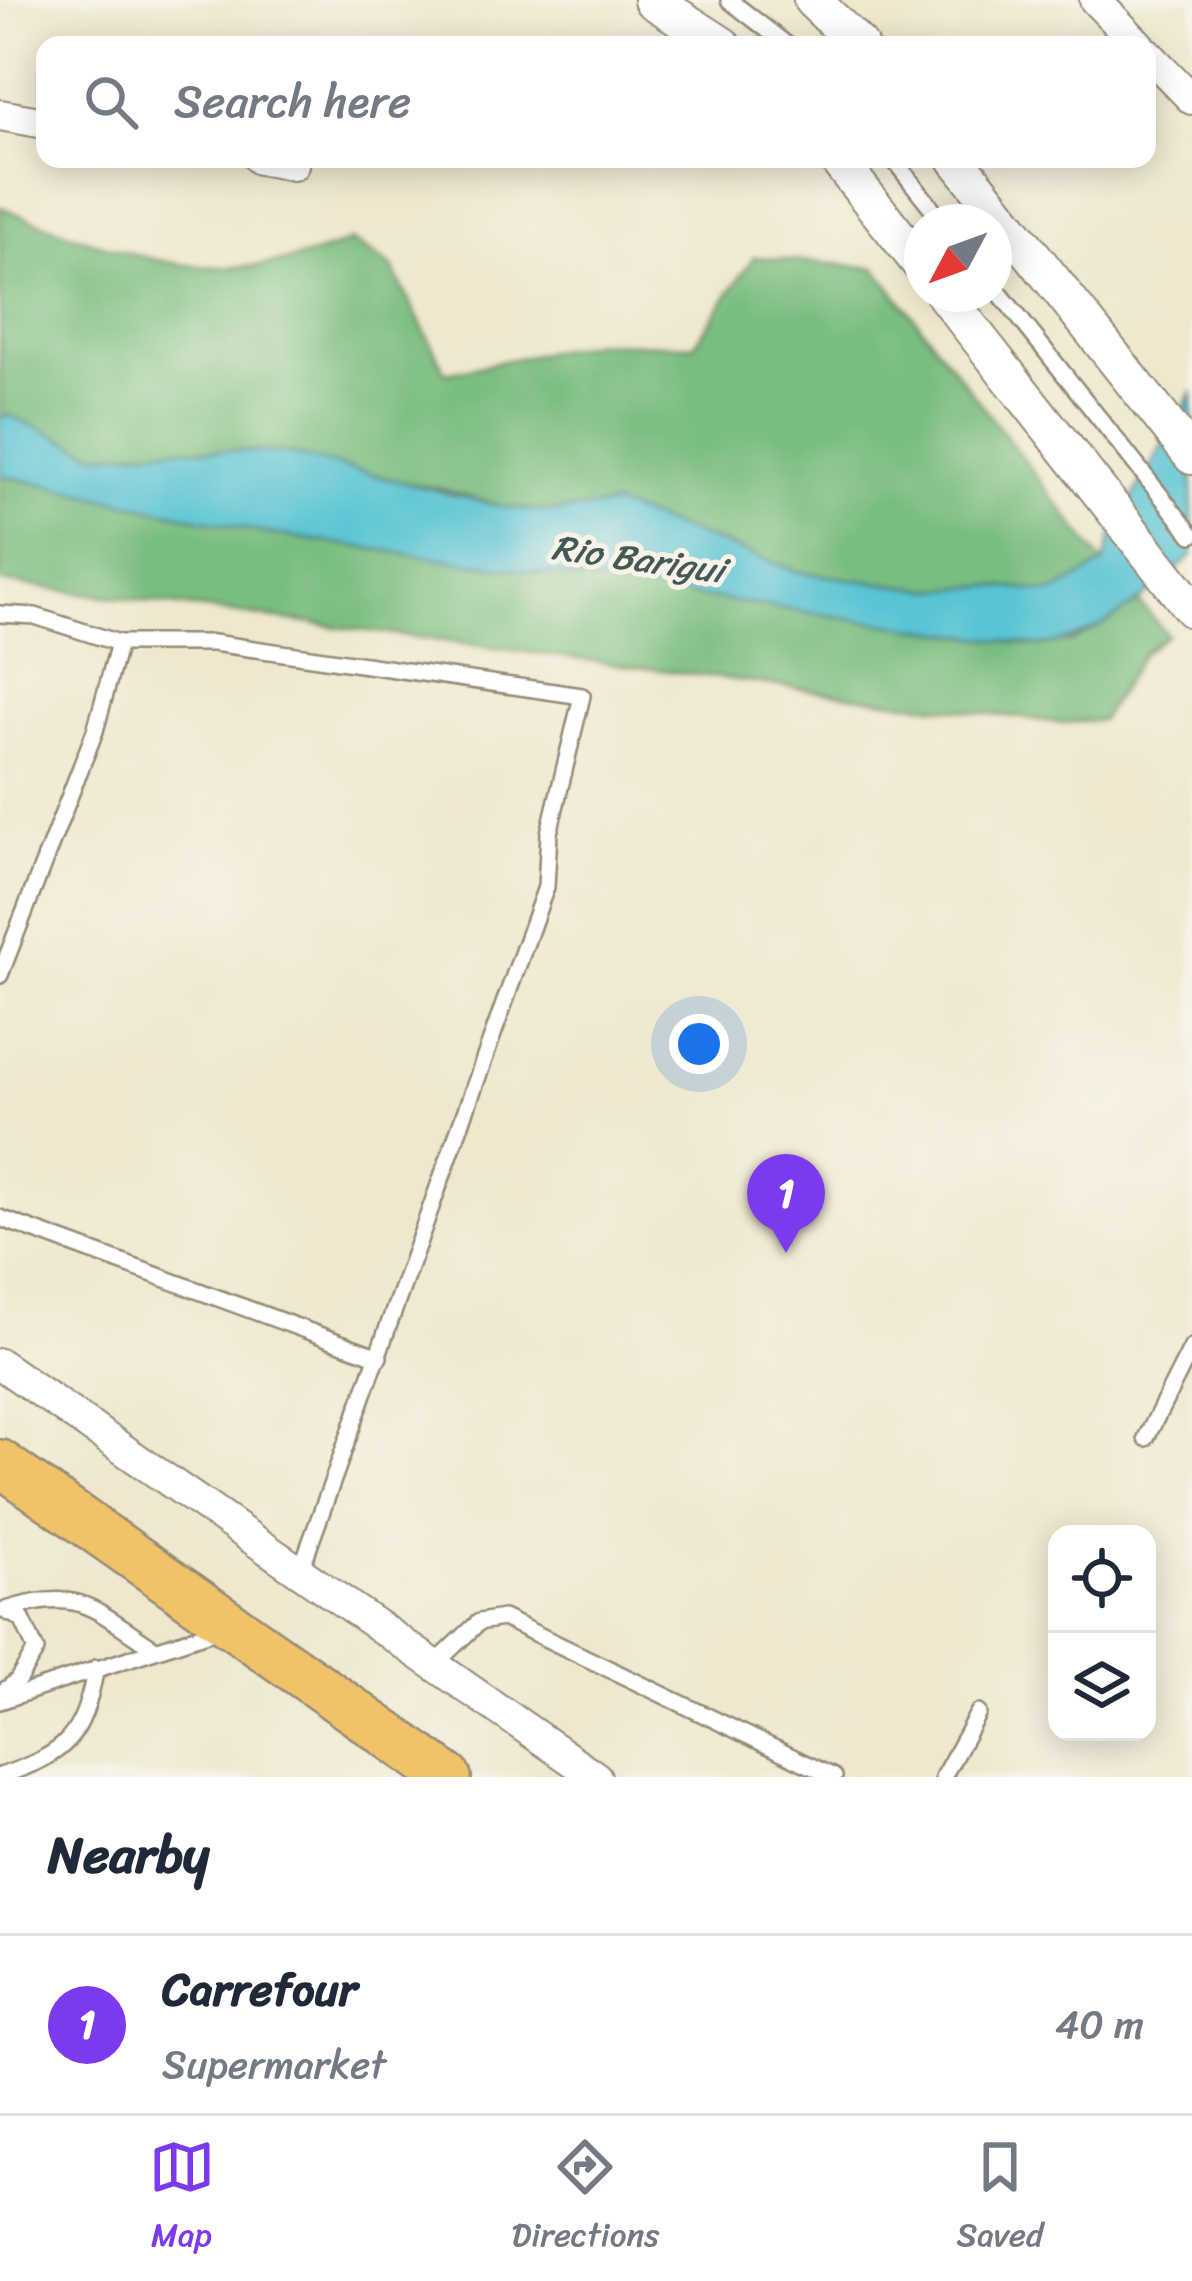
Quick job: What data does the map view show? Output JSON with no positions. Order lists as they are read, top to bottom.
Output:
{
  "water": ["Rio Barigui"],
  "north": "bottom left",
  "page": {
    "search": "Search here",
    "pins": "1",
    "heading": "Nearby",
    "list": [
      {
        "mark": "1",
        "name": "Carrefour",
        "note": "Supermarket",
        "value": "40 m"
      }
    ],
    "nav": ["Map", "Directions", "Saved"]
  }
}
